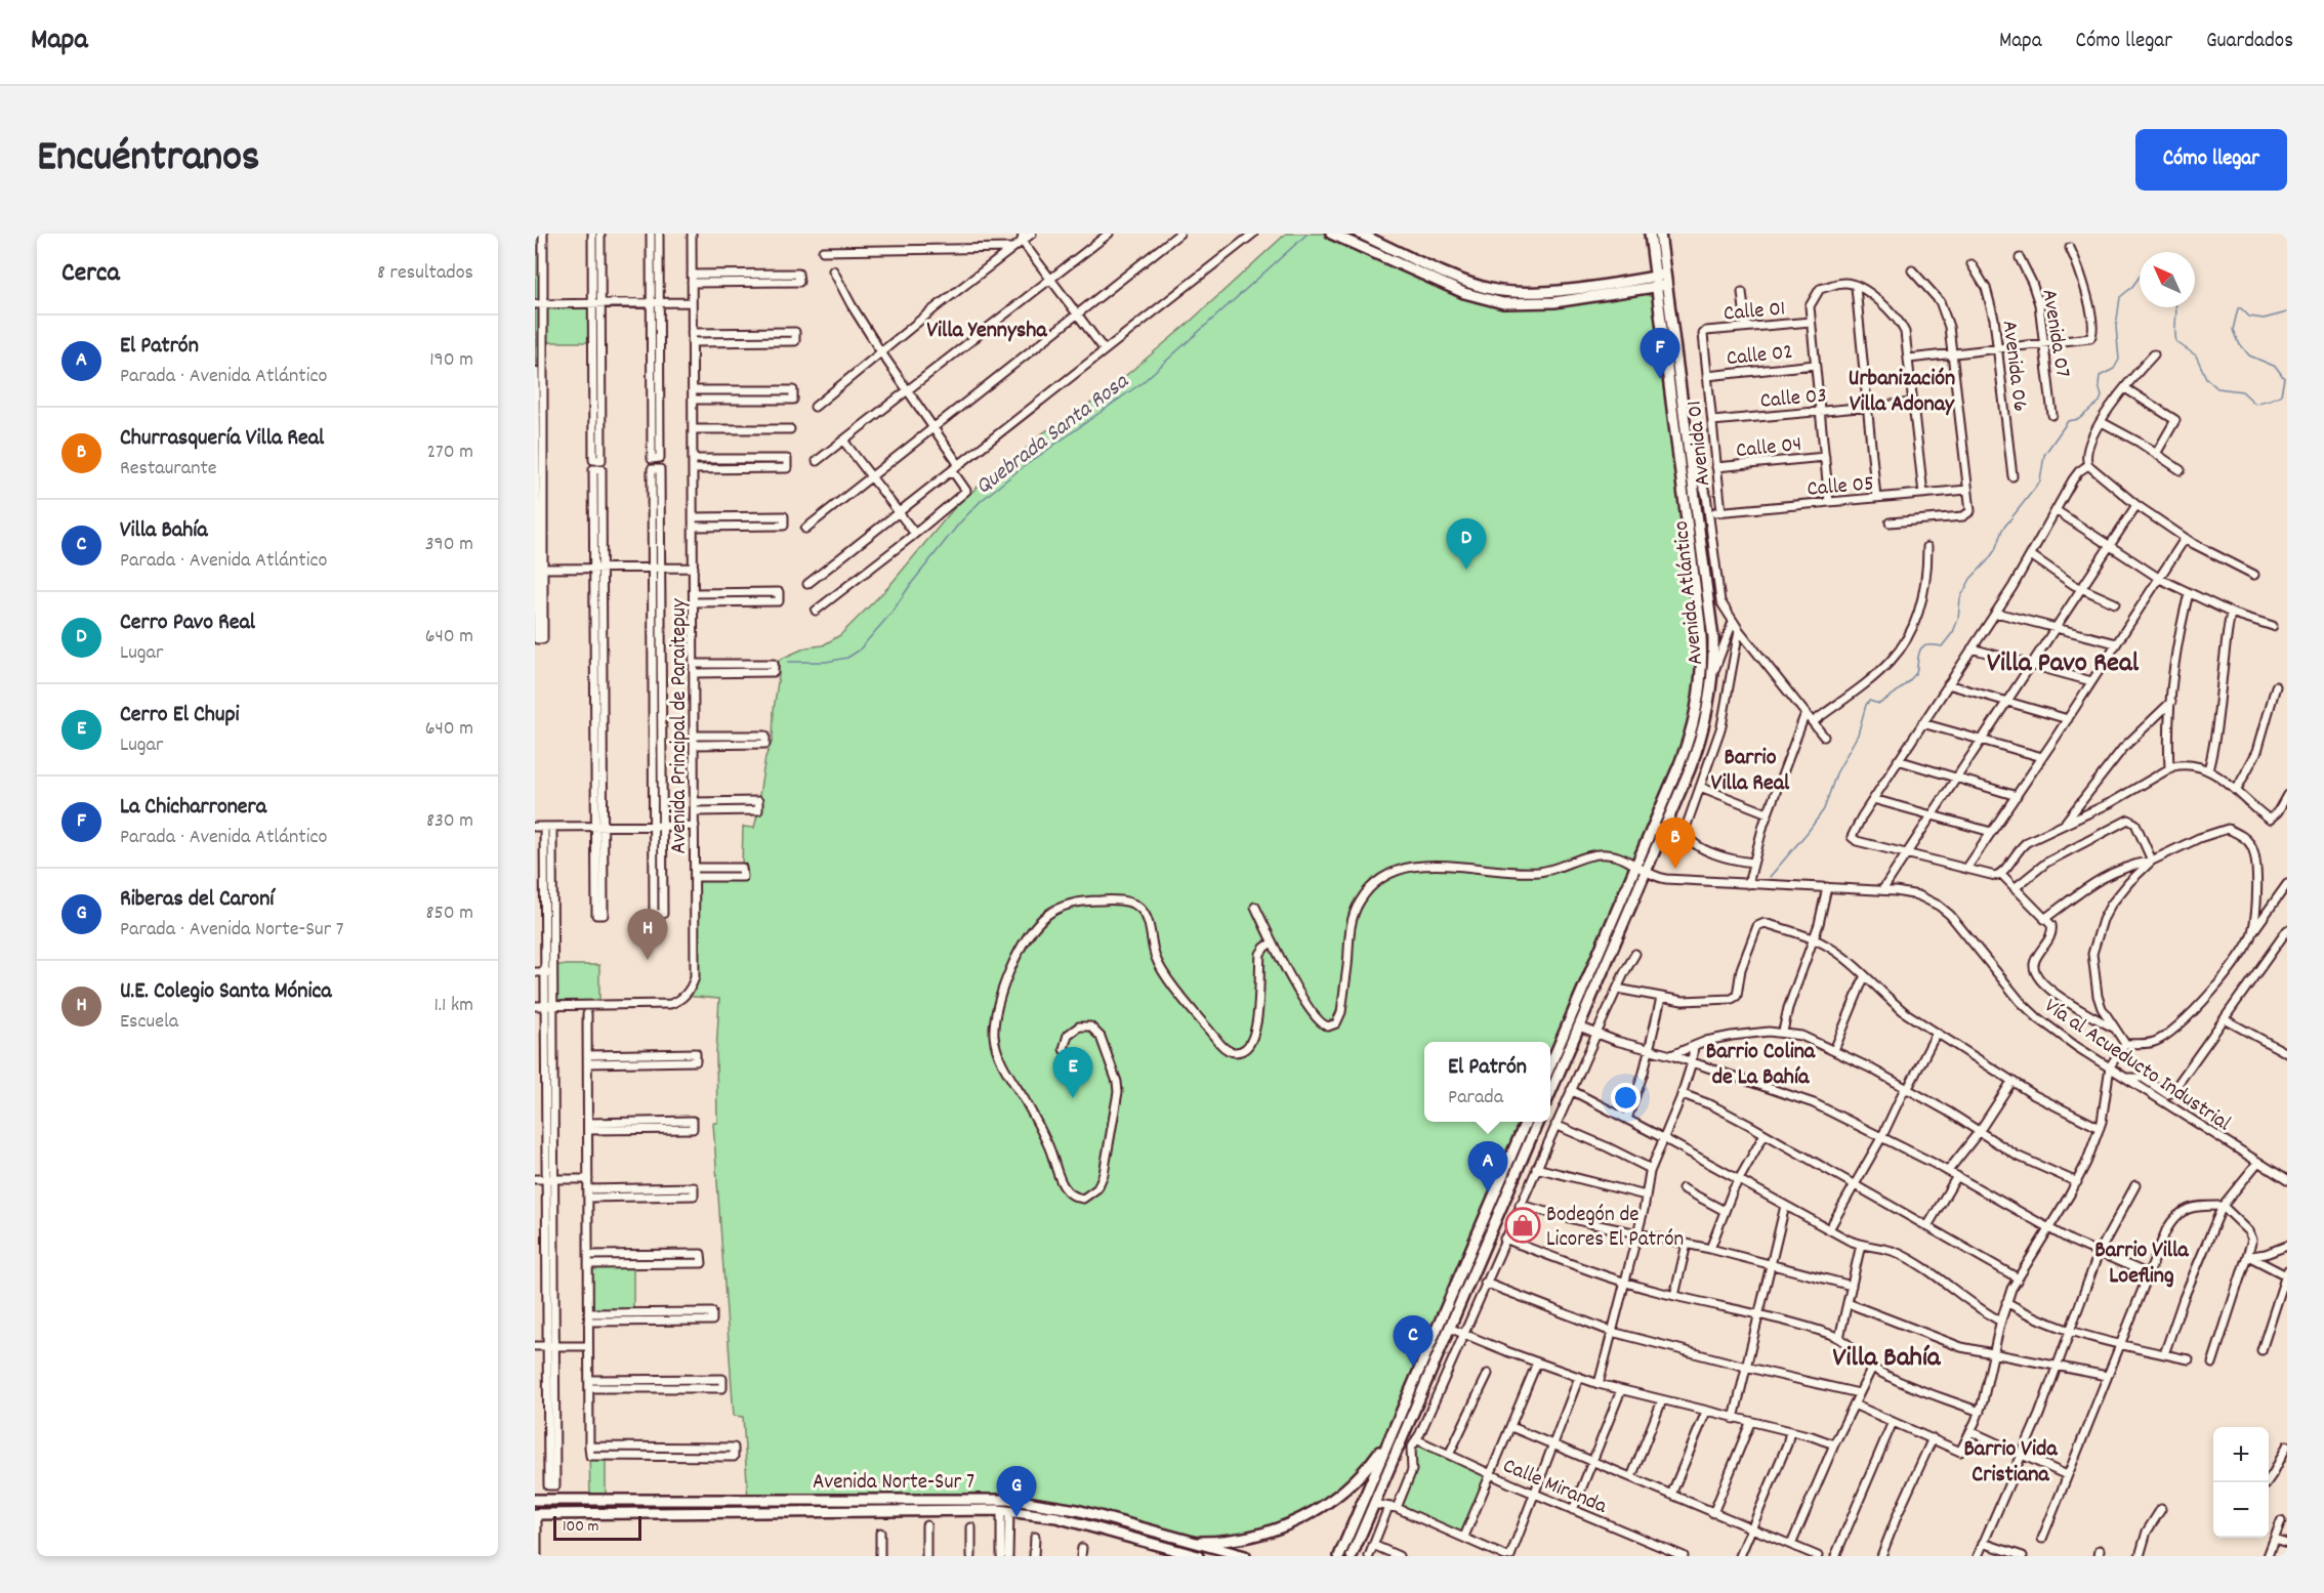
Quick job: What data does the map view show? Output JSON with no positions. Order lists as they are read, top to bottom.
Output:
{
  "streets": {
    "main road": ["Avenida Atlántico", "Avenida Norte-Sur 7"],
    "street": [
      "Calle 01",
      "Avenida 07",
      "Calle 02",
      "Avenida 06",
      "Calle 03",
      "Avenida 01",
      "Calle 04",
      "Calle 05",
      "Avenida Principal de Paraitepuy",
      "Vía al Acueducto Industrial",
      "Calle Miranda"
    ]
  },
  "crossings": [
    ["Calle 01", "Avenida 01"],
    ["Calle 02", "Avenida 01"],
    ["Calle 03", "Avenida 01"],
    ["Avenida 01", "Calle 04"],
    ["Avenida 01", "Calle 05"],
    ["Avenida Atlántico", "Vía al Acueducto Industrial"]
  ],
  "districts": [
    "Villa Yennysha",
    "Urbanización Villa Adonay",
    "Villa Pavo Real",
    "Barrio Villa Real",
    "Barrio Colina de La Bahía",
    "Barrio Villa Loefling",
    "Villa Bahía",
    "Barrio Vida Cristiana"
  ],
  "water": ["Quebrada Santa Rosa"],
  "places": {
    "shop": ["Bodegón de Licores El Patrón"]
  },
  "scale_bar": "100 m",
  "north": "top left",
  "page": {
    "header": "Mapa",
    "nav": ["Mapa", "Cómo llegar", "Guardados"],
    "title": "Encuéntranos",
    "buttons": "Cómo llegar",
    "heading": ["Cerca", "8 resultados"],
    "list": [
      {
        "mark": "A",
        "name": "El Patrón",
        "note": "Parada · Avenida Atlántico",
        "value": "190 m"
      },
      {
        "mark": "B",
        "name": "Churrasquería Villa Real",
        "note": "Restaurante",
        "value": "270 m"
      },
      {
        "mark": "C",
        "name": "Villa Bahía",
        "note": "Parada · Avenida Atlántico",
        "value": "390 m"
      },
      {
        "mark": "D",
        "name": "Cerro Pavo Real",
        "note": "Lugar",
        "value": "640 m"
      },
      {
        "mark": "E",
        "name": "Cerro El Chupi",
        "note": "Lugar",
        "value": "640 m"
      },
      {
        "mark": "F",
        "name": "La Chicharronera",
        "note": "Parada · Avenida Atlántico",
        "value": "830 m"
      },
      {
        "mark": "G",
        "name": "Riberas del Caroní",
        "note": "Parada · Avenida Norte-Sur 7",
        "value": "850 m"
      },
      {
        "mark": "H",
        "name": "U.E. Colegio Santa Mónica",
        "note": "Escuela",
        "value": "1.1 km"
      }
    ],
    "pins": [
      "F",
      "D",
      "B",
      "H",
      "E",
      "A",
      "C",
      "G"
    ],
    "popup": ["El Patrón", "Parada"],
    "map_buttons": ["+", "−"],
    "scale": "100 m"
  }
}
